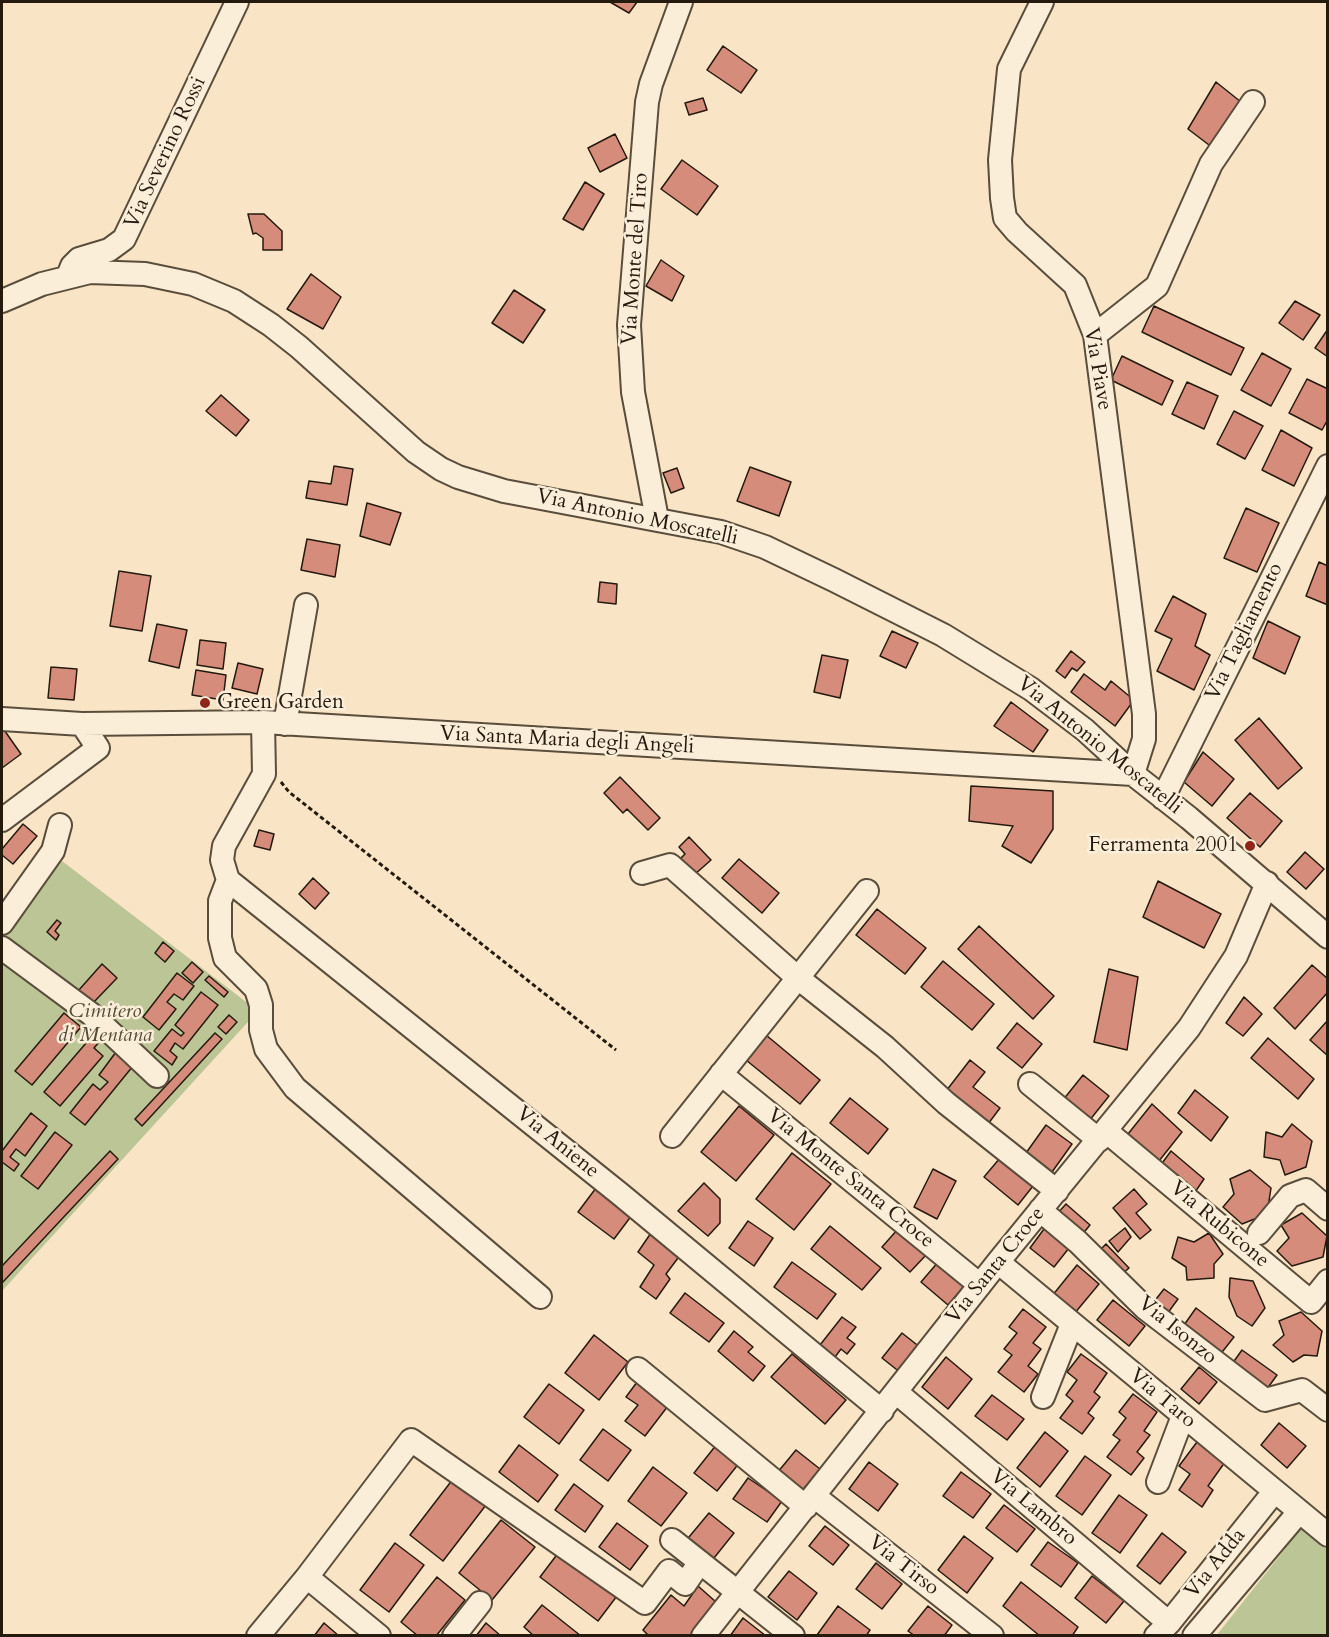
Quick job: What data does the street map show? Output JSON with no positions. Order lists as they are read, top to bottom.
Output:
{
  "streets": {
    "street": [
      "Via Severino Rossi",
      "Via Monte del Tiro",
      "Via Piave",
      "Via Antonio Moscatelli",
      "Via Tagliamento",
      "Via Santa Maria degli Angeli",
      "Via Aniene",
      "Via Monte Santa Croce",
      "Via Rubicone",
      "Via Santa Croce",
      "Via Isonzo",
      "Via Taro",
      "Via Lambro",
      "Via Adda",
      "Via Tirso"
    ]
  },
  "crossings": [
    ["Via Severino Rossi", "Via Antonio Moscatelli"],
    ["Via Monte del Tiro", "Via Antonio Moscatelli"],
    ["Via Piave", "Via Antonio Moscatelli"],
    ["Via Piave", "Via Santa Maria degli Angeli"],
    ["Via Antonio Moscatelli", "Via Tagliamento"],
    ["Via Antonio Moscatelli", "Via Santa Maria degli Angeli"],
    ["Via Antonio Moscatelli", "Via Santa Croce"],
    ["Via Aniene", "Via Santa Croce"],
    ["Via Monte Santa Croce", "Via Santa Croce"],
    ["Via Rubicone", "Via Santa Croce"],
    ["Via Santa Croce", "Via Isonzo"],
    ["Via Santa Croce", "Via Taro"],
    ["Via Santa Croce", "Via Lambro"],
    ["Via Santa Croce", "Via Tirso"],
    ["Via Taro", "Via Adda"],
    ["Via Lambro", "Via Adda"]
  ],
  "parks": ["Cimitero di Mentana"],
  "places": ["Green Garden", "Ferramenta 2001"]
}
